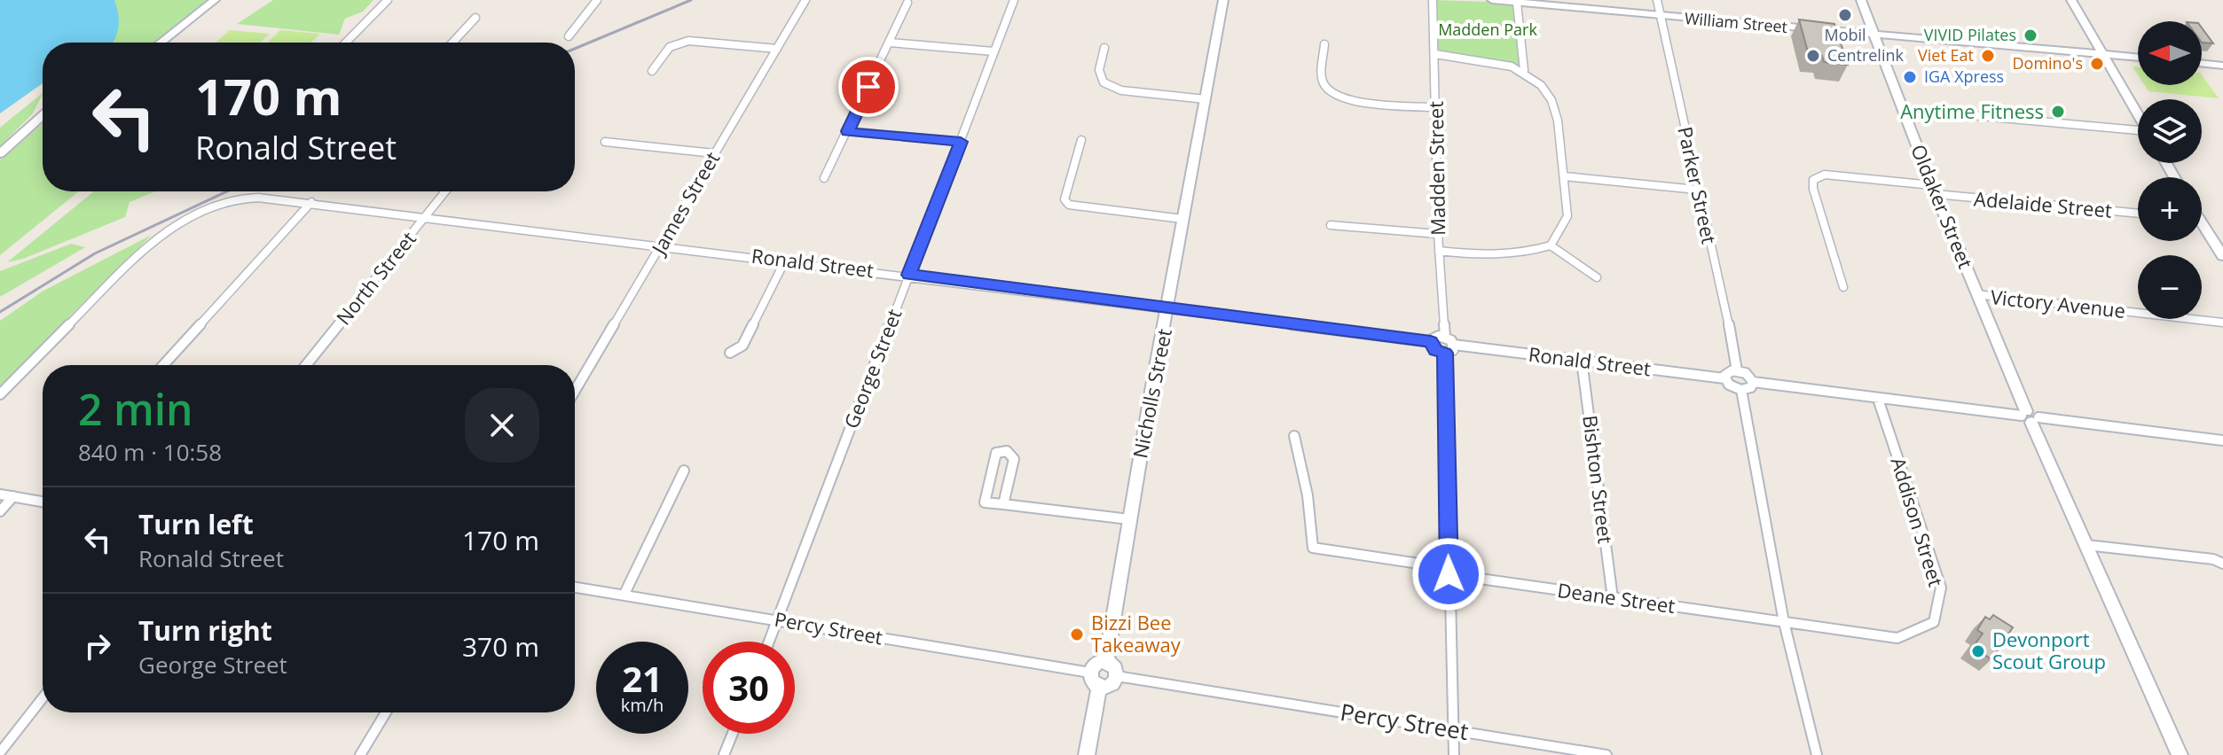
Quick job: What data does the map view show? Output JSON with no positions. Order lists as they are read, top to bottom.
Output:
{
  "streets": {
    "street": [
      "William Street",
      "Madden Street",
      "Parker Street",
      "James Street",
      "Adelaide Street",
      "Oldaker Street",
      "Ronald Street",
      "North Street",
      "Victory Avenue",
      "George Street",
      "Nicholls Street",
      "Bishton Street",
      "Addison Street",
      "Deane Street",
      "Percy Street"
    ]
  },
  "crossings": [
    ["William Street", "Parker Street"],
    ["William Street", "Oldaker Street"],
    ["Madden Street", "Ronald Street"],
    ["Parker Street", "Ronald Street"],
    ["James Street", "Ronald Street"],
    ["Adelaide Street", "Oldaker Street"],
    ["Oldaker Street", "Victory Avenue"],
    ["Ronald Street", "North Street"],
    ["Ronald Street", "George Street"],
    ["Ronald Street", "Nicholls Street"],
    ["Ronald Street", "Bishton Street"],
    ["George Street", "Percy Street"],
    ["Nicholls Street", "Percy Street"],
    ["Bishton Street", "Deane Street"],
    ["Addison Street", "Deane Street"]
  ],
  "parks": ["Madden Park"],
  "places": [
    "Mobil",
    "VIVID Pilates",
    "Centrelink",
    "Viet Eat",
    "Domino's",
    "IGA Xpress",
    "Anytime Fitness",
    "Bizzi Bee Takeaway",
    "Devonport Scout Group"
  ],
  "north": "left",
  "page": {
    "map_buttons": ["+", "−"],
    "turn": ["170 m", "Ronald Street"],
    "heading": ["2 min", "840 m · 10:58"],
    "list": [
      {
        "name": "Turn left",
        "note": "Ronald Street",
        "value": "170 m"
      },
      {
        "name": "Turn right",
        "note": "George Street",
        "value": "370 m"
      }
    ],
    "speed": "21 km/h",
    "limit": "30"
  }
}
